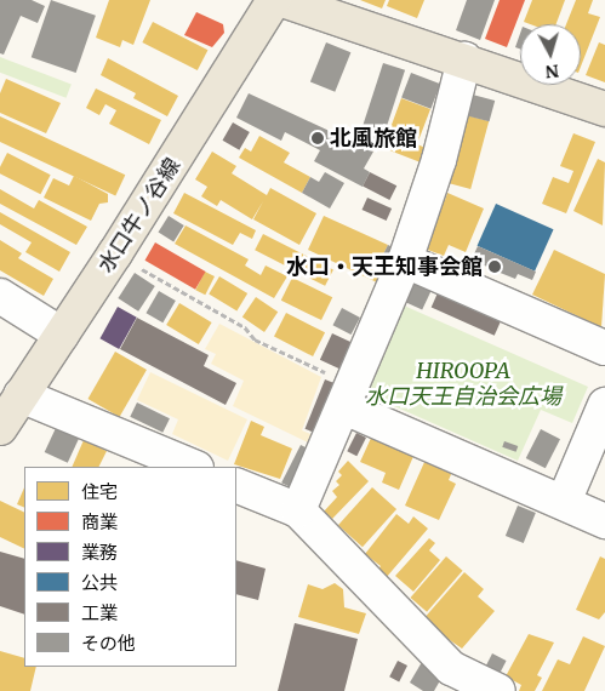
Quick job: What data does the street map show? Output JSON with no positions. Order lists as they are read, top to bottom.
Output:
{
  "streets": {
    "main road": ["水口牛ノ谷線"]
  },
  "parks": ["HIROOPA 水口天王自治会広場"],
  "places": ["北風旅館", "水口・天王知事会館"],
  "legend": [
    "住宅",
    "商業",
    "業務",
    "公共",
    "工業",
    "その他"
  ],
  "north": "bottom"
}
